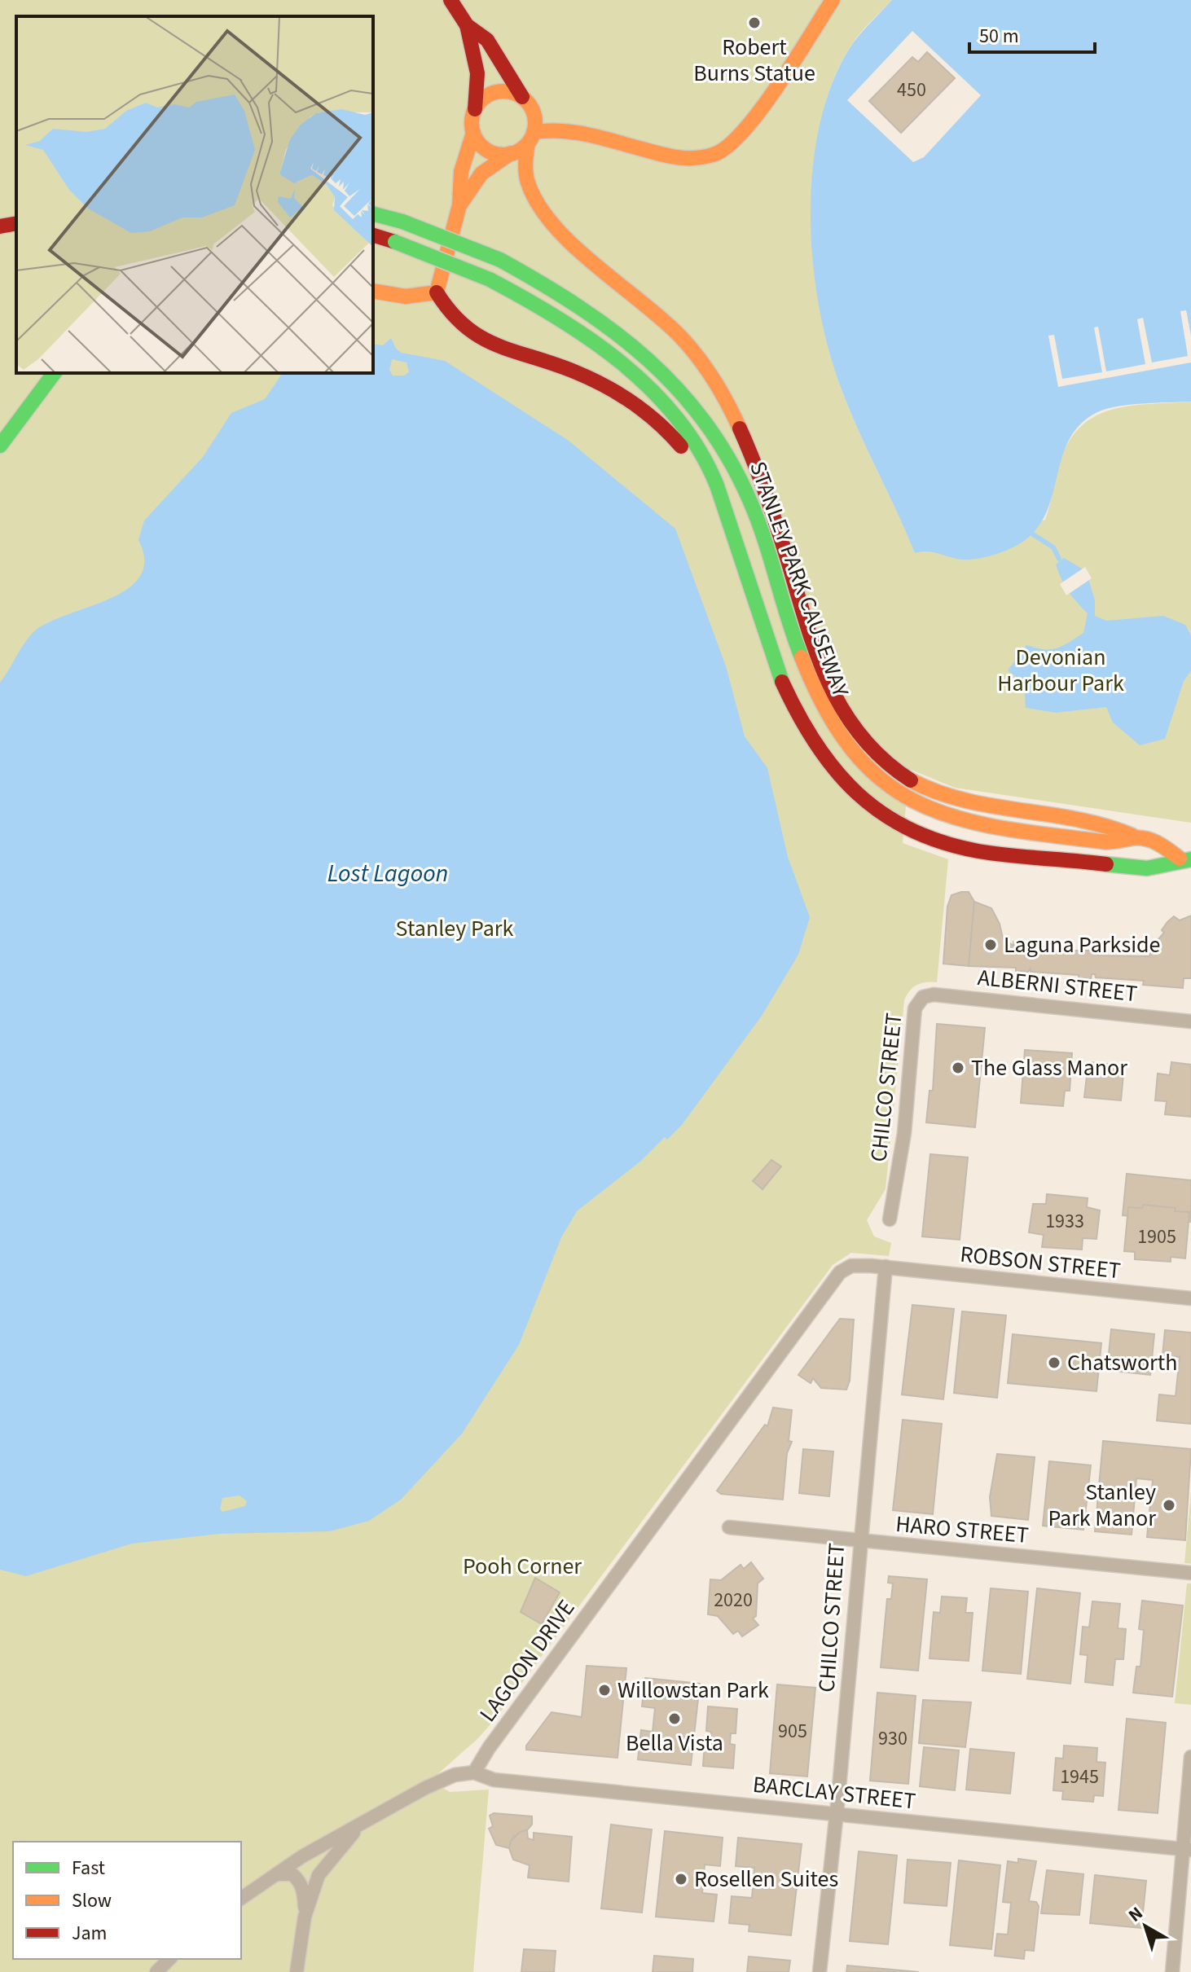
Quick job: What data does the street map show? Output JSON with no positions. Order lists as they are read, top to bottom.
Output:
{
  "streets": {
    "main road": ["STANLEY PARK CAUSEWAY"],
    "street": [
      "ALBERNI STREET",
      "CHILCO STREET",
      "ROBSON STREET",
      "HARO STREET",
      "LAGOON DRIVE",
      "BARCLAY STREET"
    ]
  },
  "crossings": [
    ["ALBERNI STREET", "CHILCO STREET"],
    ["CHILCO STREET", "ROBSON STREET"],
    ["CHILCO STREET", "HARO STREET"],
    ["CHILCO STREET", "LAGOON DRIVE"],
    ["CHILCO STREET", "BARCLAY STREET"],
    ["ROBSON STREET", "LAGOON DRIVE"],
    ["LAGOON DRIVE", "BARCLAY STREET"]
  ],
  "water": ["Lost Lagoon"],
  "parks": ["Devonian Harbour Park", "Stanley Park", "Pooh Corner"],
  "places": [
    "Robert Burns Statue",
    "Laguna Parkside",
    "The Glass Manor",
    "Chatsworth",
    "Stanley Park Manor",
    "Willowstan Park",
    "Bella Vista",
    "Rosellen Suites"
  ],
  "house_numbers": [
    "450",
    "1933",
    "1905",
    "2020",
    "905",
    "930",
    "1945"
  ],
  "legend": ["Fast", "Slow", "Jam"],
  "scale_bar": "50 m",
  "north": "top left"
}
